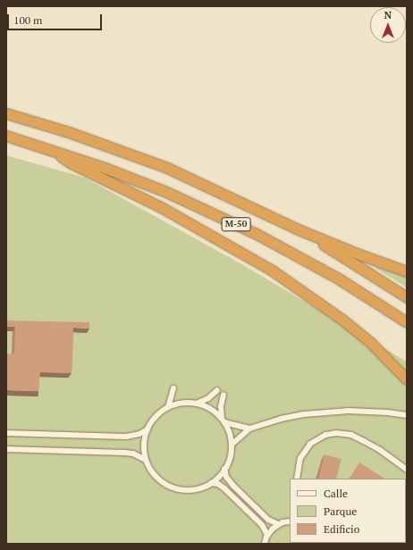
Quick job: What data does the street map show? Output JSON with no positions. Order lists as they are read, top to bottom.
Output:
{
  "streets": {
    "highway": ["M-50"]
  },
  "legend": ["Calle", "Parque", "Edificio"],
  "scale_bar": "100 m",
  "north": "top"
}
